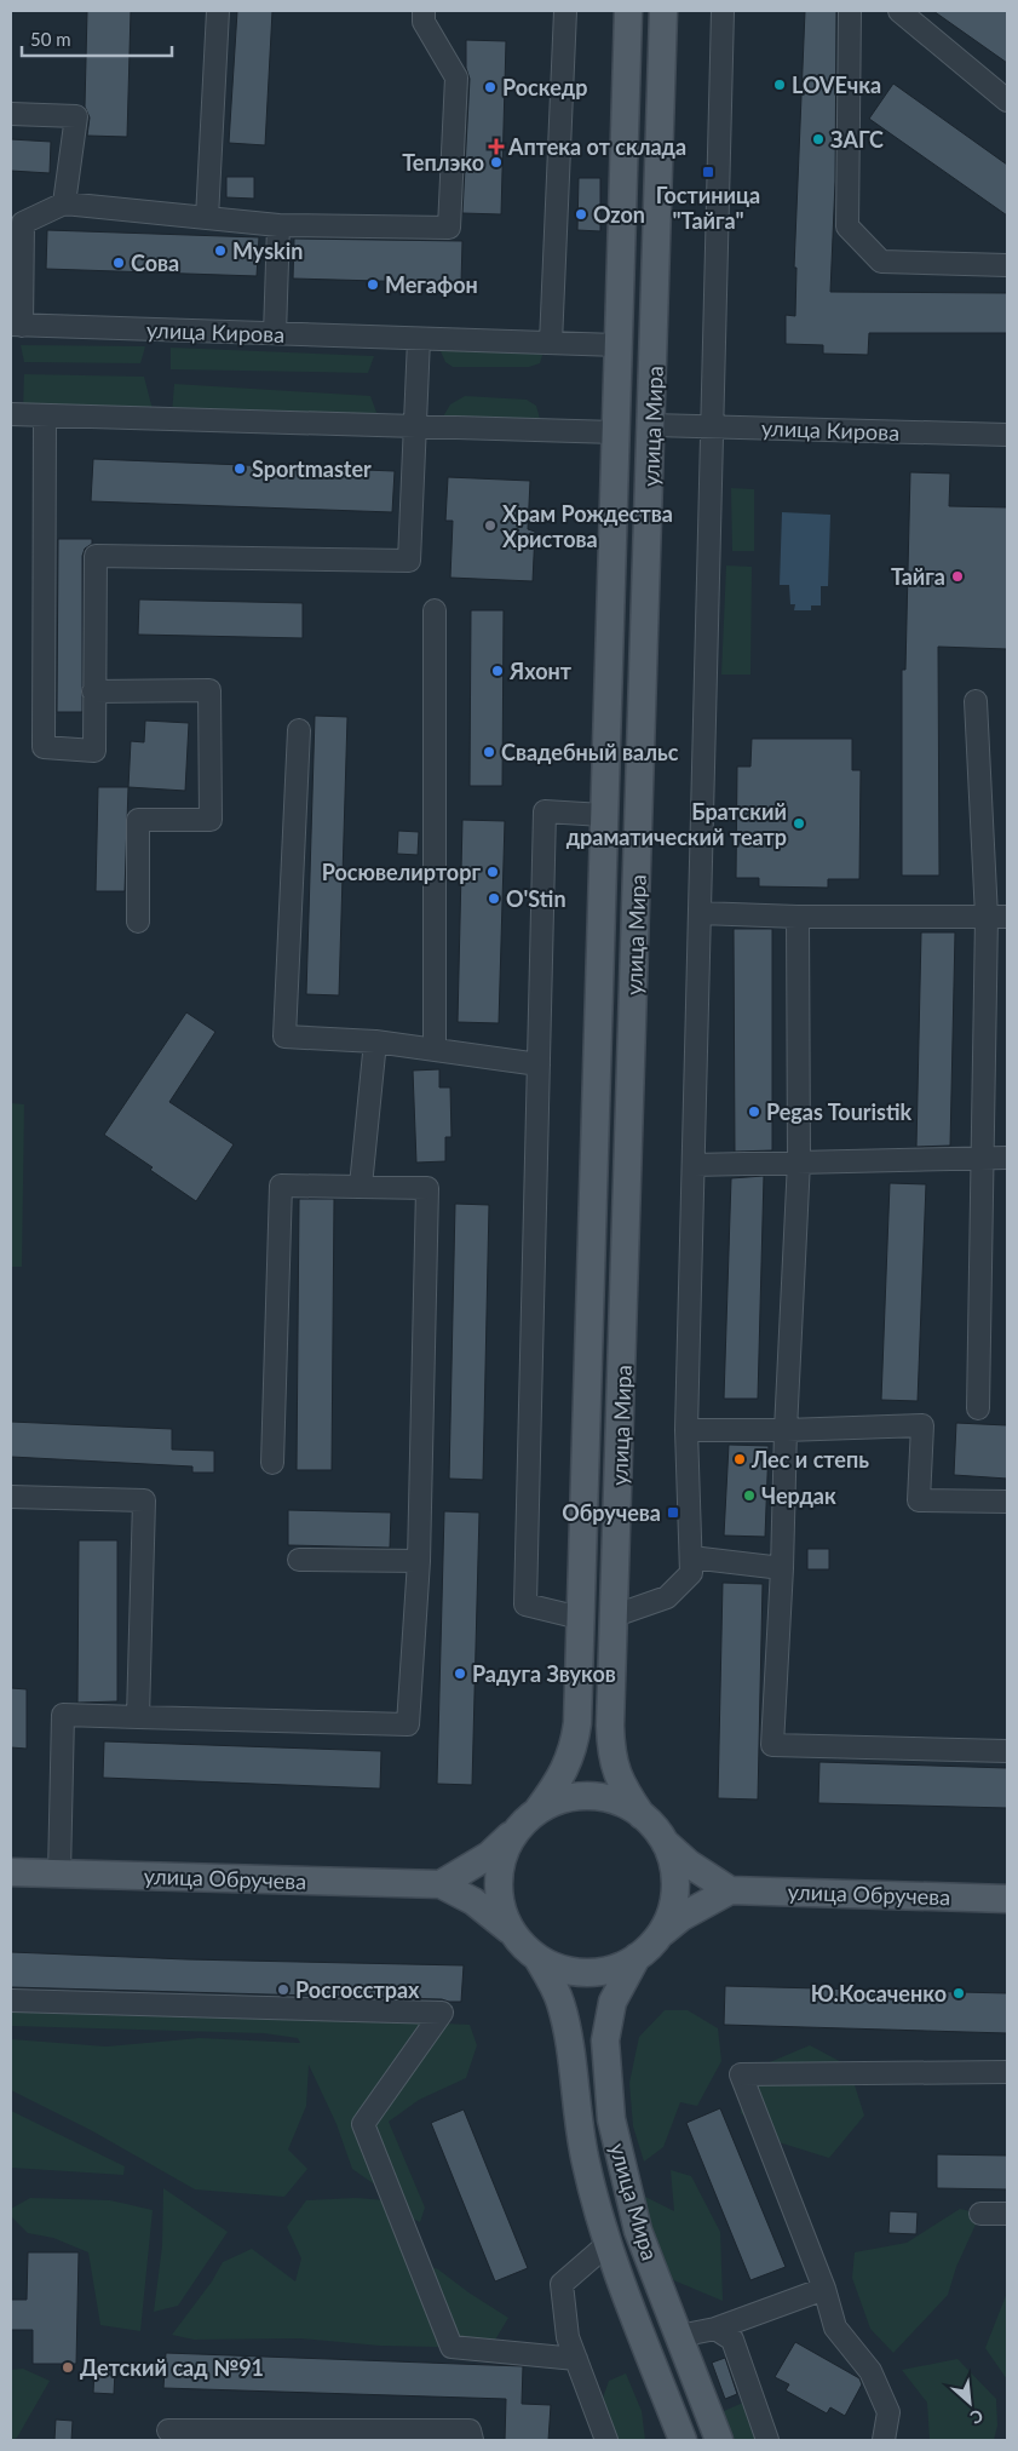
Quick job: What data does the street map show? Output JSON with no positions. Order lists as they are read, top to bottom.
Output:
{
  "streets": {
    "main road": ["улица Мира", "улица Обручева"],
    "street": ["улица Кирова"]
  },
  "crossings": [
    ["улица Кирова", "улица Мира"],
    ["улица Мира", "улица Обручева"]
  ],
  "places": {
    "other": [
      "LOVEчка",
      "Роскедр",
      "ЗАГС",
      "Теплэко",
      "Ozon",
      "Myskin",
      "Сова",
      "Мегафон",
      "Sportmaster",
      "Храм Рождества Христова",
      "Тайга",
      "Яхонт",
      "Свадебный вальс",
      "Братский драматический театр",
      "Росювелирторг",
      "O'Stin",
      "Pegas Touristik",
      "Лес и степь",
      "Чердак",
      "Радуга Звуков",
      "Росгосстрах",
      "Ю.Косаченко",
      "Детский сад №91"
    ],
    "health": ["Аптека от склада"],
    "transit": ["Гостиница \"Тайга\"", "Обручева"]
  },
  "scale_bar": "50 m",
  "north": "bottom right"
}
